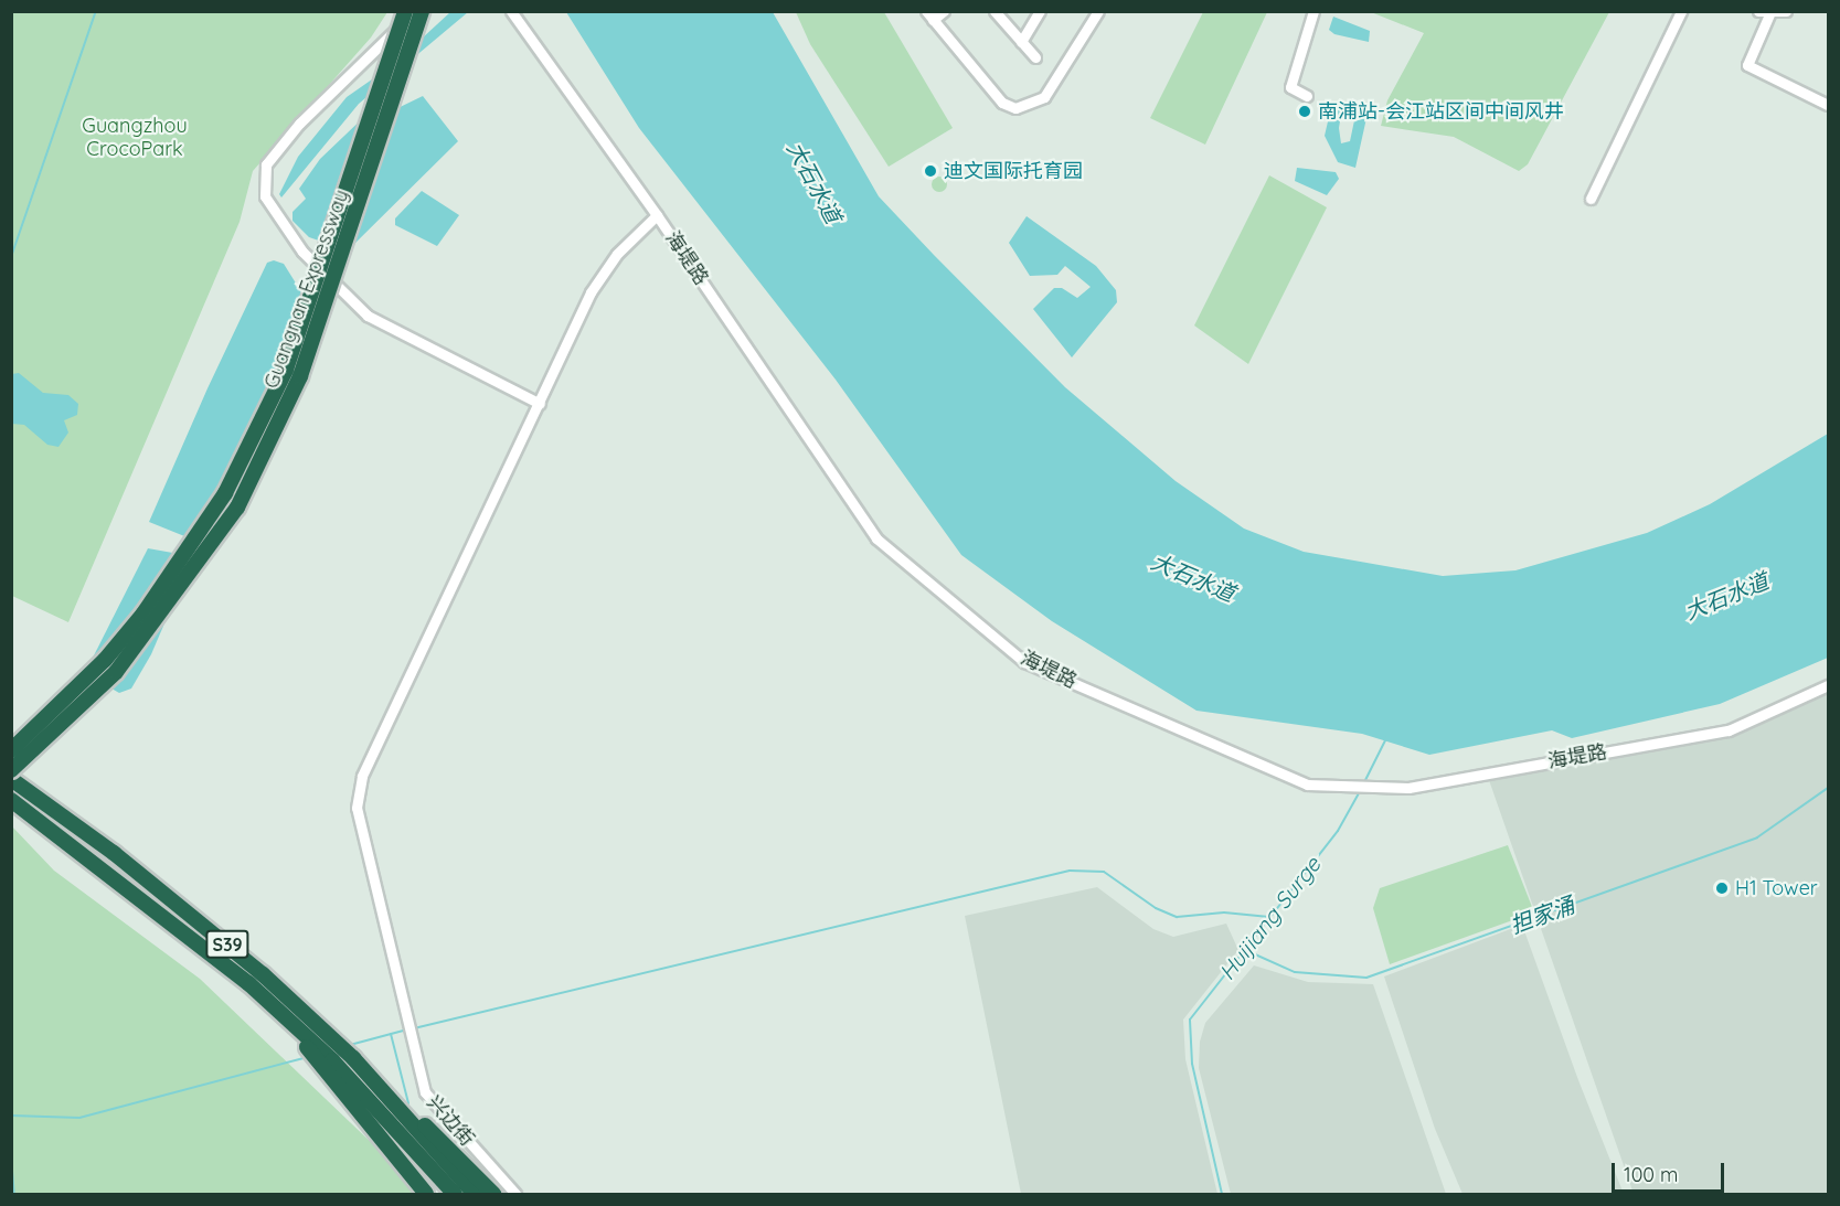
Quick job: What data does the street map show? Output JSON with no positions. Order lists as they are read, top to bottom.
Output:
{
  "streets": {
    "highway": ["Guangnan Expressway", "S39"],
    "street": ["海堤路", "兴边街"]
  },
  "crossings": [
    ["海堤路", "兴边街"]
  ],
  "water": ["大石水道", "担家涌", "Huijiang Surge"],
  "parks": ["Guangzhou CrocoPark"],
  "places": ["南浦站-会江站区间中间风井", "迪文国际托育园", "H1 Tower"],
  "scale_bar": "100 m"
}
